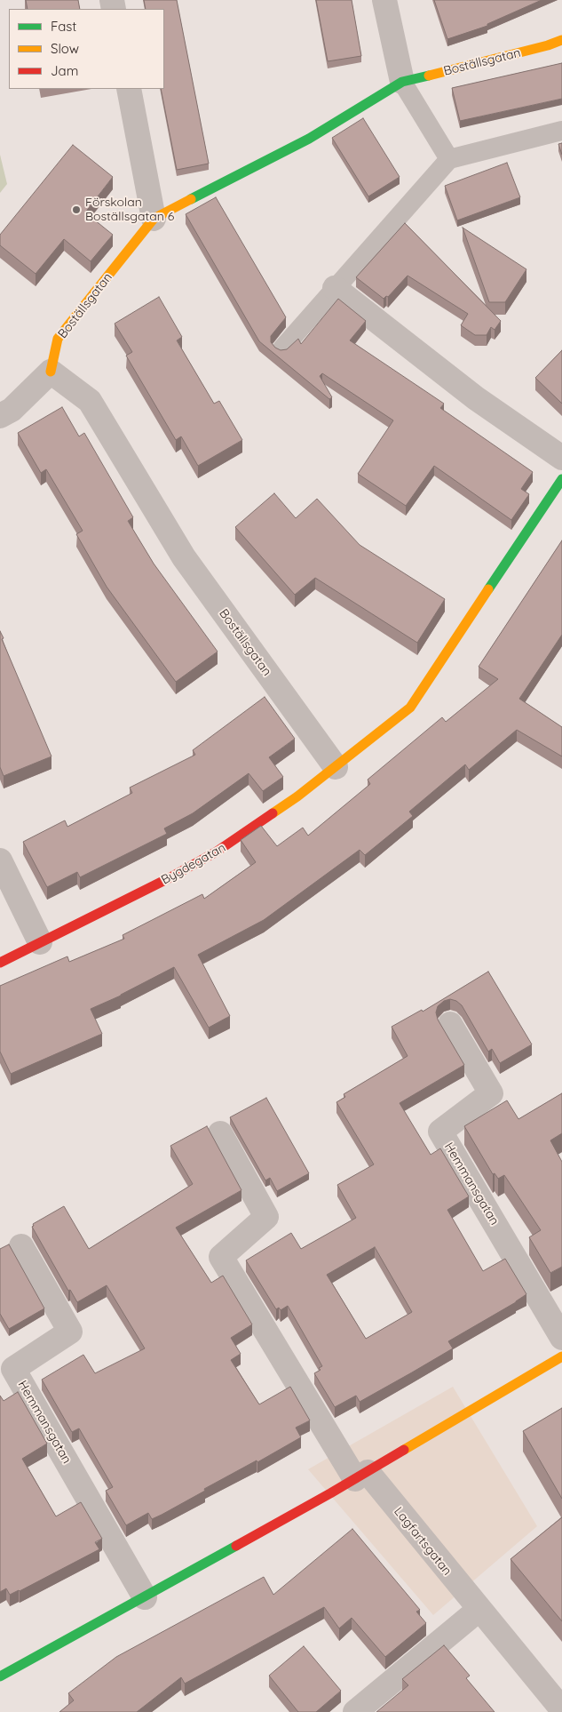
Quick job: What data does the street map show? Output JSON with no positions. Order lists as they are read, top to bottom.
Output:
{
  "streets": {
    "street": [
      "Boställsgatan",
      "Bygdegatan",
      "Hemmansgatan",
      "Lagfartsgatan"
    ]
  },
  "crossings": [
    ["Boställsgatan", "Bygdegatan"]
  ],
  "places": ["Förskolan Boställsgatan 6"],
  "legend": ["Fast", "Slow", "Jam"]
}
